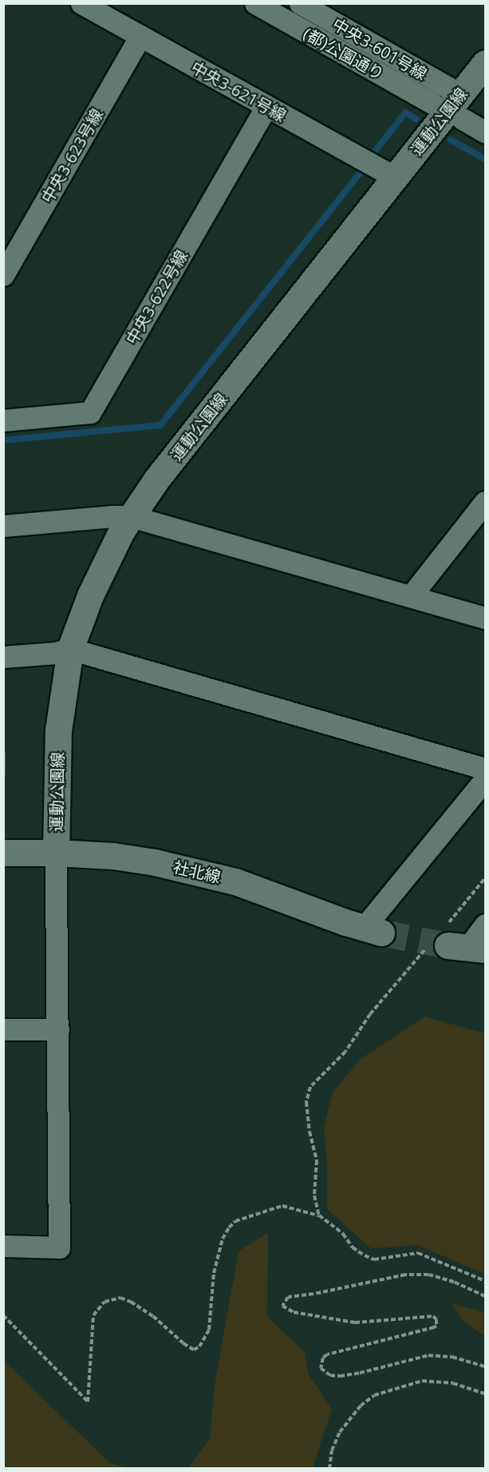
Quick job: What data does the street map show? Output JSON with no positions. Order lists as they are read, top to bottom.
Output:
{
  "streets": {
    "street": [
      "中央3-601号線",
      "(都)公園通り",
      "中央3-621号線",
      "運動公園線",
      "中央3-623号線",
      "中央3-622号線",
      "社北線"
    ]
  },
  "crossings": [
    ["中央3-601号線", "運動公園線"],
    ["中央3-621号線", "運動公園線"],
    ["中央3-621号線", "中央3-623号線"],
    ["中央3-621号線", "中央3-622号線"],
    ["運動公園線", "社北線"]
  ]
}
